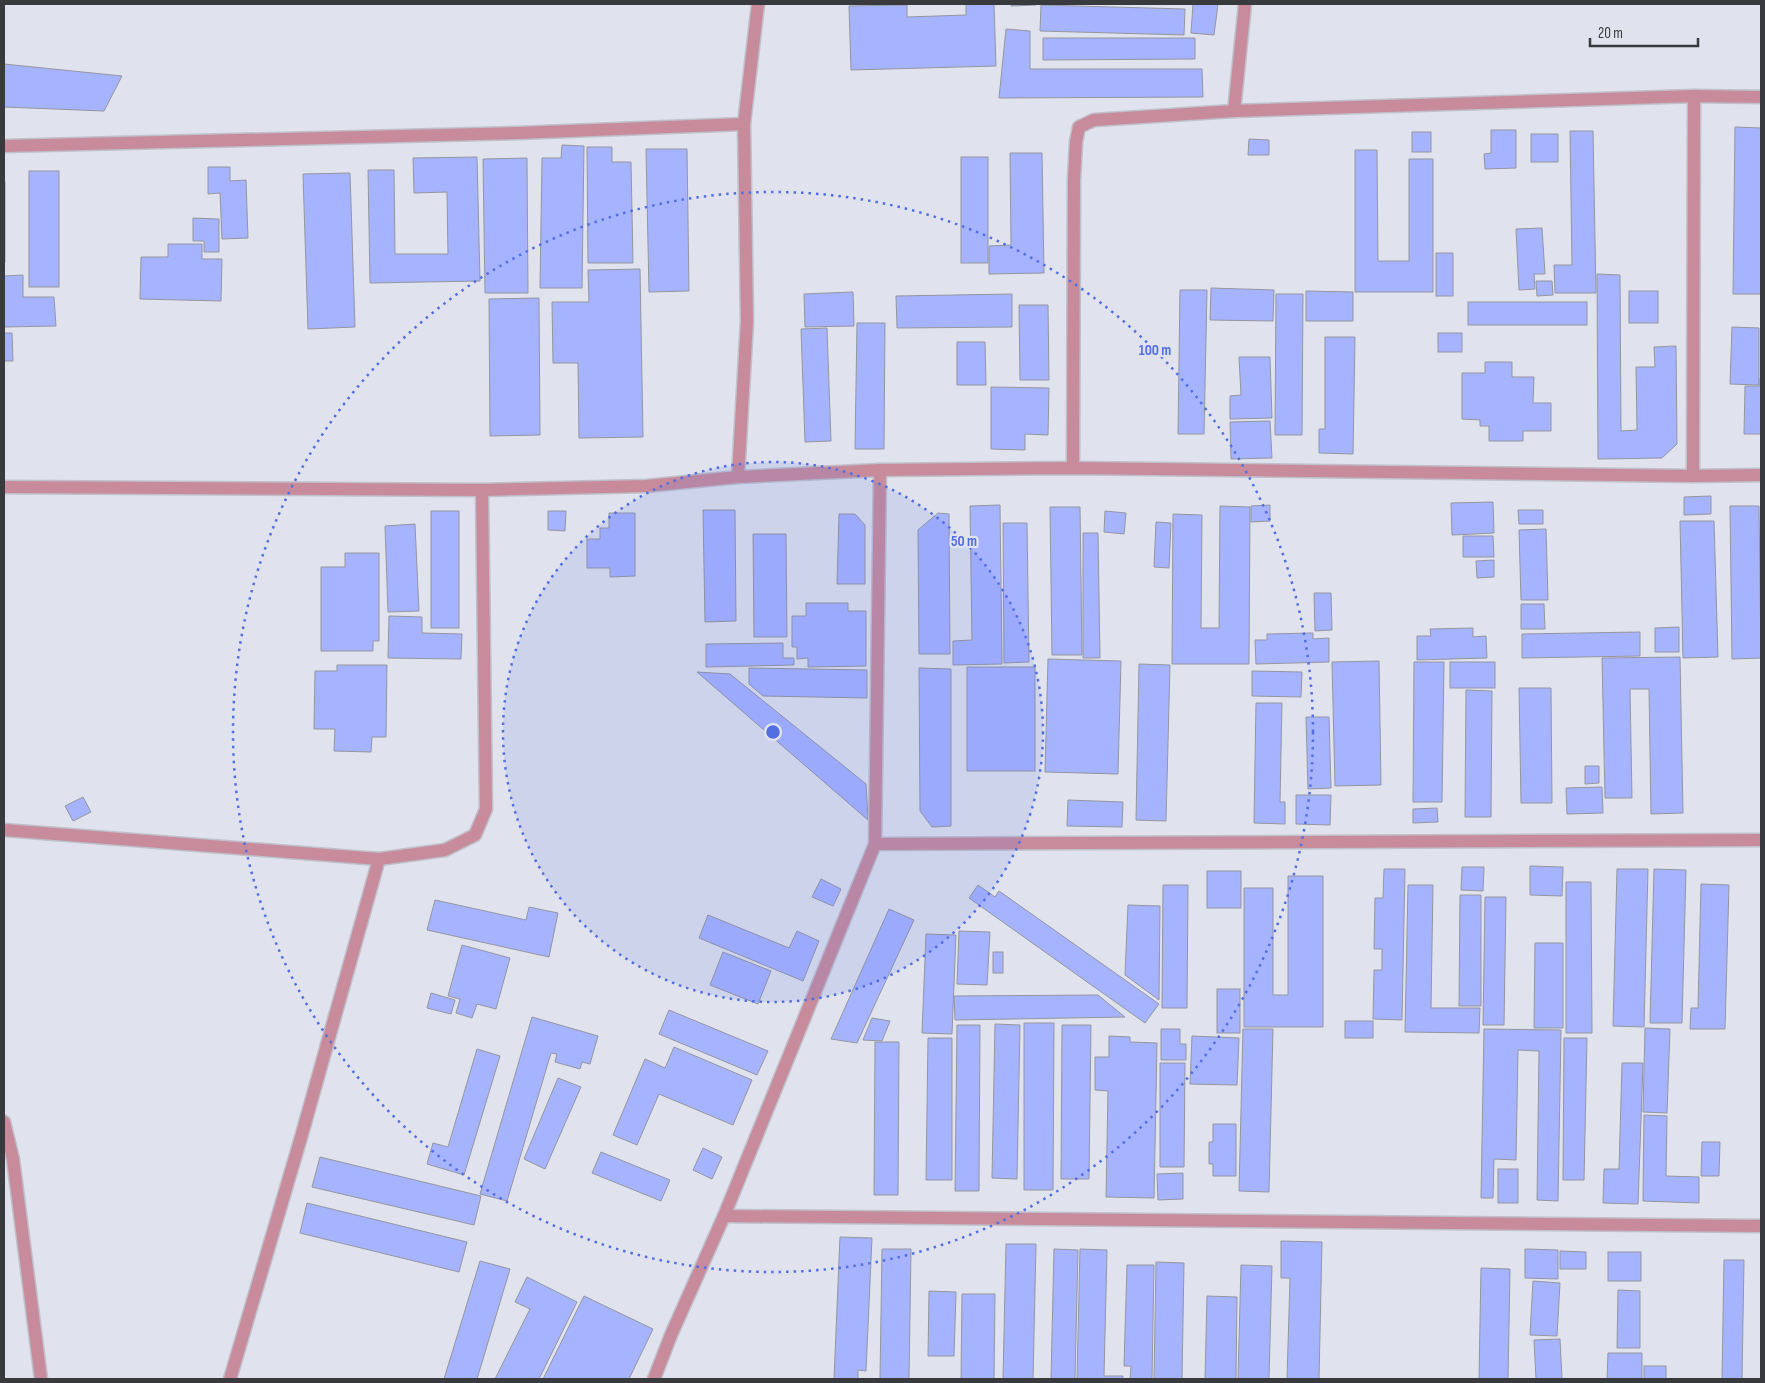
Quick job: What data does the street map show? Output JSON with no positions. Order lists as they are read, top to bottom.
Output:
{
  "scale_bar": "20 m",
  "rings": ["100 m", "50 m"]
}
